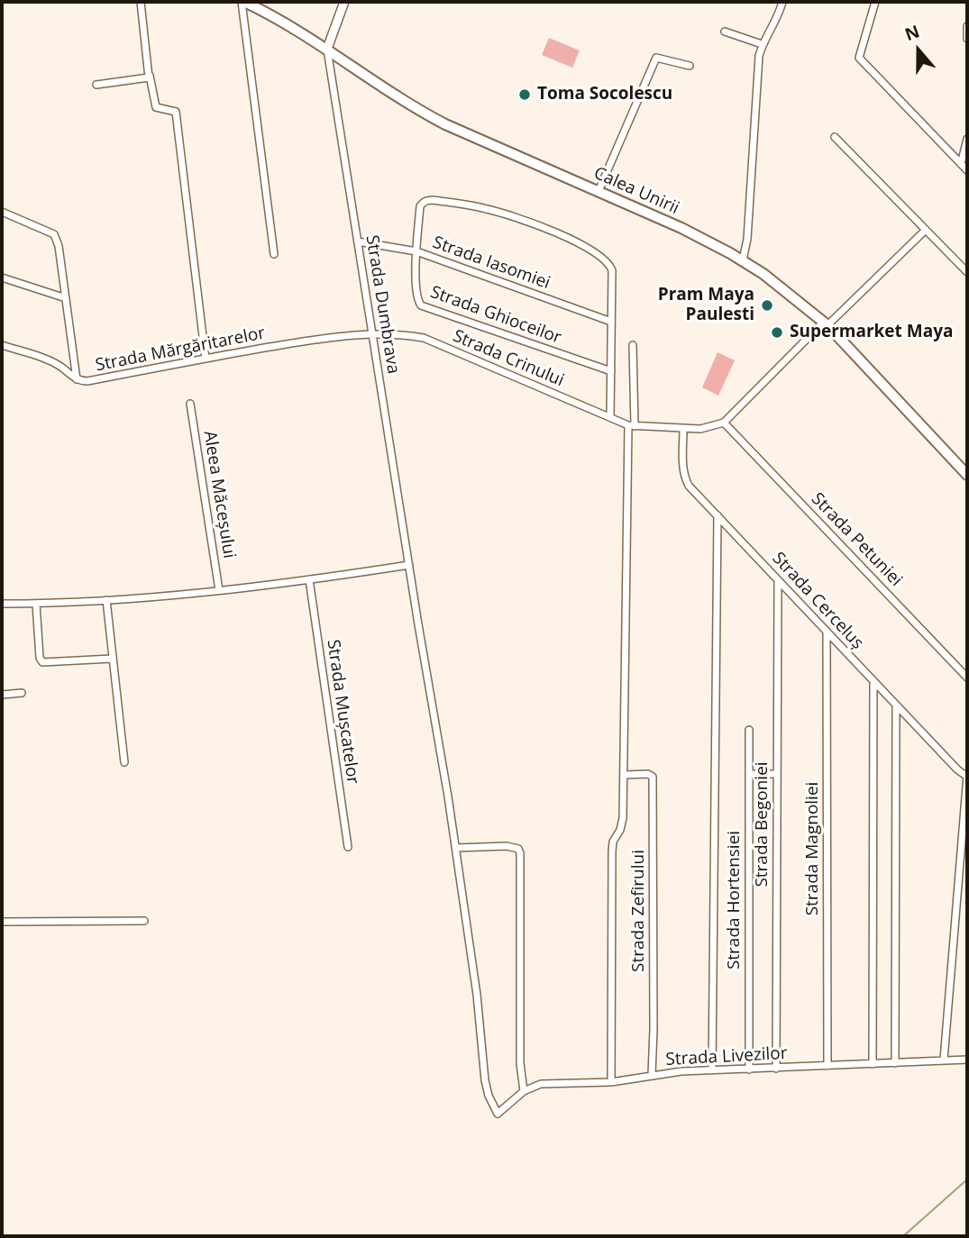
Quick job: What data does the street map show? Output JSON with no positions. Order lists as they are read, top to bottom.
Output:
{
  "streets": {
    "main road": ["Calea Unirii"],
    "street": [
      "Strada Iasomiei",
      "Strada Dumbrava",
      "Strada Ghioceilor",
      "Strada Mărgăritarelor",
      "Strada Crinului",
      "Aleea Măceșului",
      "Strada Petuniei",
      "Strada Cerceluș",
      "Strada Mușcatelor",
      "Strada Begoniei",
      "Strada Magnoliei",
      "Strada Hortensiei",
      "Strada Zefirului",
      "Strada Livezilor"
    ]
  },
  "crossings": [
    ["Calea Unirii", "Strada Dumbrava"],
    ["Strada Iasomiei", "Strada Dumbrava"],
    ["Strada Iasomiei", "Strada Ghioceilor"],
    ["Strada Dumbrava", "Strada Mărgăritarelor"],
    ["Strada Dumbrava", "Strada Crinului"],
    ["Strada Dumbrava", "Strada Livezilor"],
    ["Strada Mărgăritarelor", "Strada Crinului"],
    ["Strada Cerceluș", "Strada Begoniei"],
    ["Strada Cerceluș", "Strada Magnoliei"],
    ["Strada Begoniei", "Strada Livezilor"],
    ["Strada Magnoliei", "Strada Livezilor"],
    ["Strada Hortensiei", "Strada Livezilor"],
    ["Strada Zefirului", "Strada Livezilor"]
  ],
  "places": ["Toma Socolescu", "Pram Maya Paulesti", "Supermarket Maya"],
  "north": "top"
}
